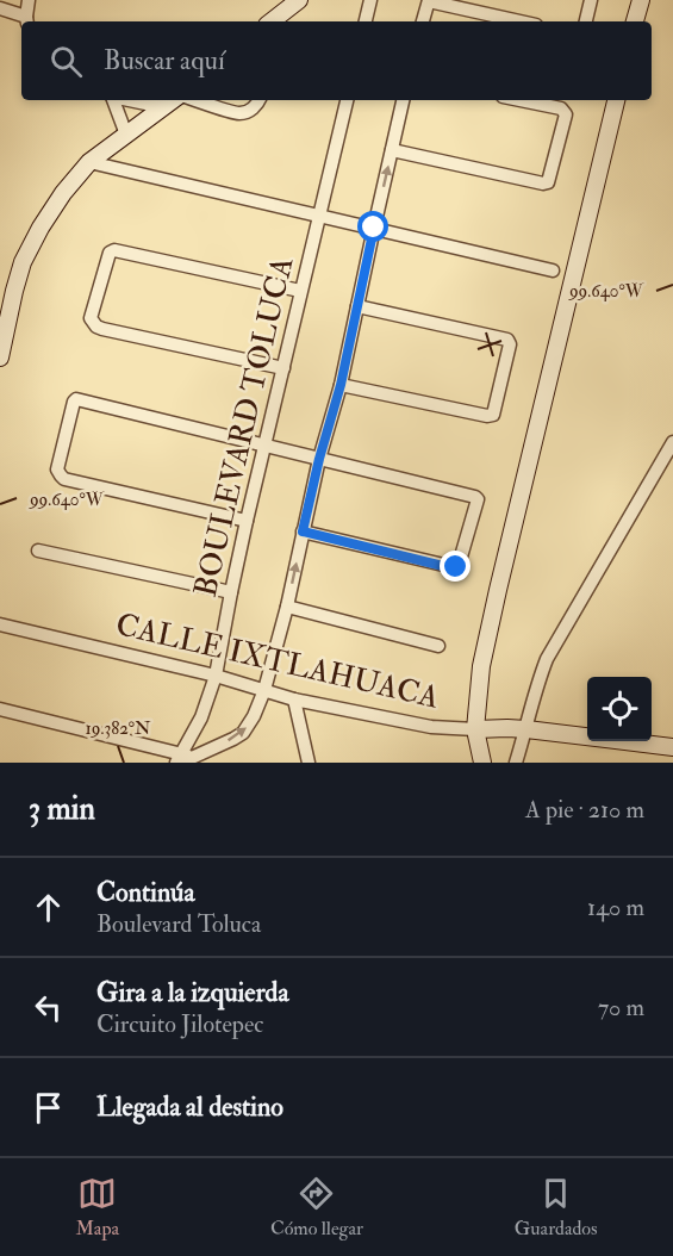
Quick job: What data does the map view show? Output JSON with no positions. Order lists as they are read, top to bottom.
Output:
{
  "streets": {
    "street": ["BOULEVARD TOLUCA", "CALLE IXTLAHUACA"]
  },
  "crossings": [
    ["BOULEVARD TOLUCA", "CALLE IXTLAHUACA"]
  ],
  "page": {
    "search": "Buscar aquí",
    "heading": ["3 min", "A pie · 210 m"],
    "list": [
      ["Continúa", "Boulevard Toluca", "140 m"],
      ["Gira a la izquierda", "Circuito Jilotepec", "70 m"],
      "Llegada al destino"
    ],
    "nav": ["Mapa", "Cómo llegar", "Guardados"]
  },
  "coordinates": ["99.640°W", "19.382°N"]
}
